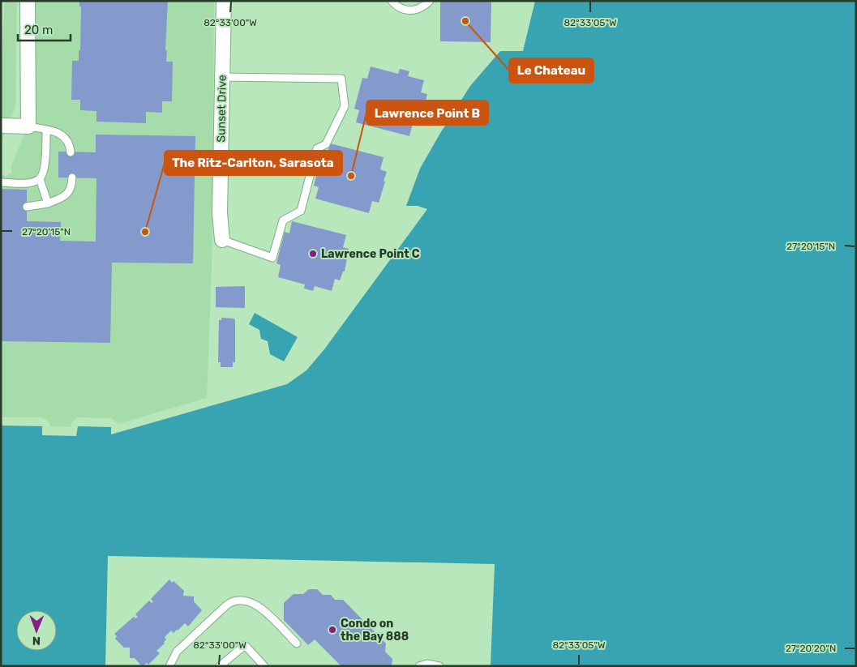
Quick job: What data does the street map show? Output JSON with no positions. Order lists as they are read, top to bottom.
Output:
{
  "streets": {
    "street": ["Sunset Drive"]
  },
  "places": [
    "Le Chateau",
    "Lawrence Point B",
    "The Ritz-Carlton, Sarasota",
    "Lawrence Point C",
    "Condo on the Bay 888"
  ],
  "scale_bar": "20 m",
  "north": "bottom",
  "coordinates": [
    "82°33'00\"W",
    "82°33'05\"W",
    "27°20'15\"N",
    "27°20'20\"N"
  ]
}
